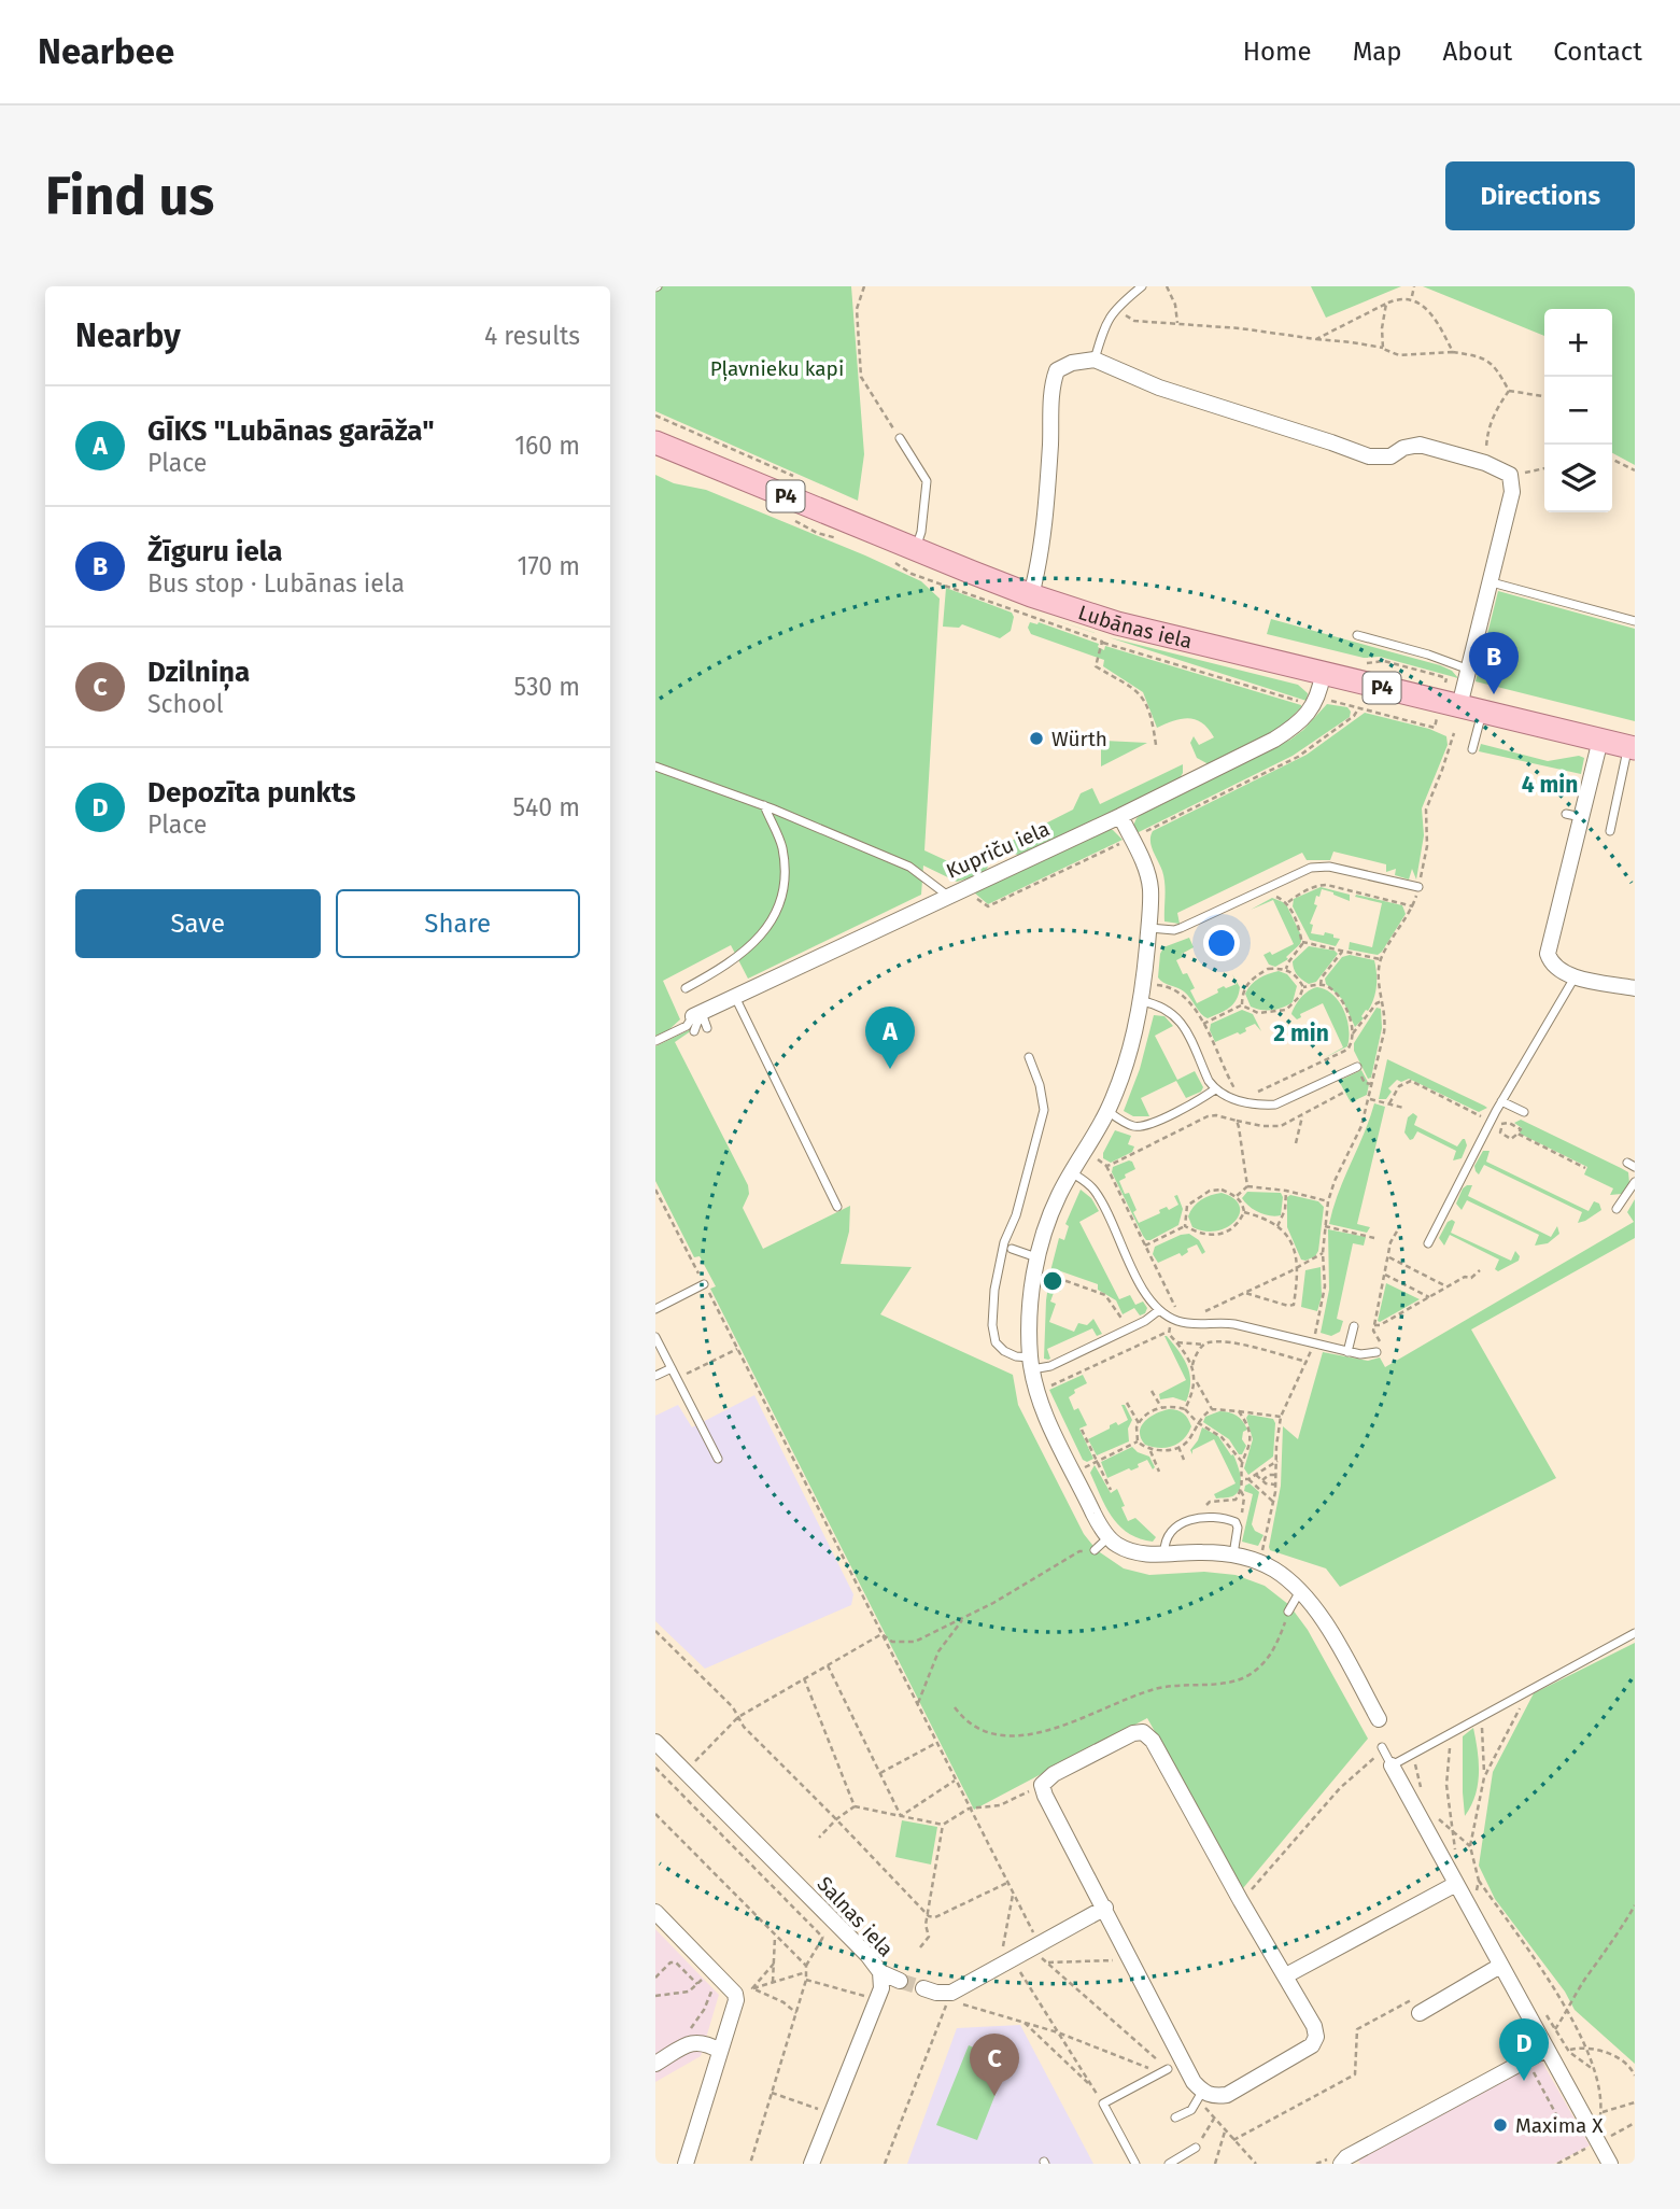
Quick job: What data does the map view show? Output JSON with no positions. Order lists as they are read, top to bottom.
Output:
{
  "streets": {
    "main road": ["P4", "Lubānas iela"],
    "street": ["Kupriču iela", "Salnas iela"]
  },
  "crossings": [
    ["Lubānas iela", "Kupriču iela"]
  ],
  "parks": ["Pļavnieku kapi"],
  "places": ["Würth", "Maxima X"],
  "page": {
    "header": "Nearbee",
    "nav": [
      "Home",
      "Map",
      "About",
      "Contact"
    ],
    "buttons": [
      "Directions",
      ["Save", "Share"]
    ],
    "title": "Find us",
    "heading": ["Nearby", "4 results"],
    "map_buttons": ["+", "−"],
    "list": [
      {
        "mark": "A",
        "name": "GĪKS \"Lubānas garāža\"",
        "note": "Place",
        "value": "160 m"
      },
      {
        "mark": "B",
        "name": "Žīguru iela",
        "note": "Bus stop · Lubānas iela",
        "value": "170 m"
      },
      {
        "mark": "C",
        "name": "Dzilniņa",
        "note": "School",
        "value": "530 m"
      },
      {
        "mark": "D",
        "name": "Depozīta punkts",
        "note": "Place",
        "value": "540 m"
      }
    ],
    "pins": [
      "B",
      "A",
      "D",
      "C"
    ]
  },
  "rings": ["4 min", "2 min"]
}
